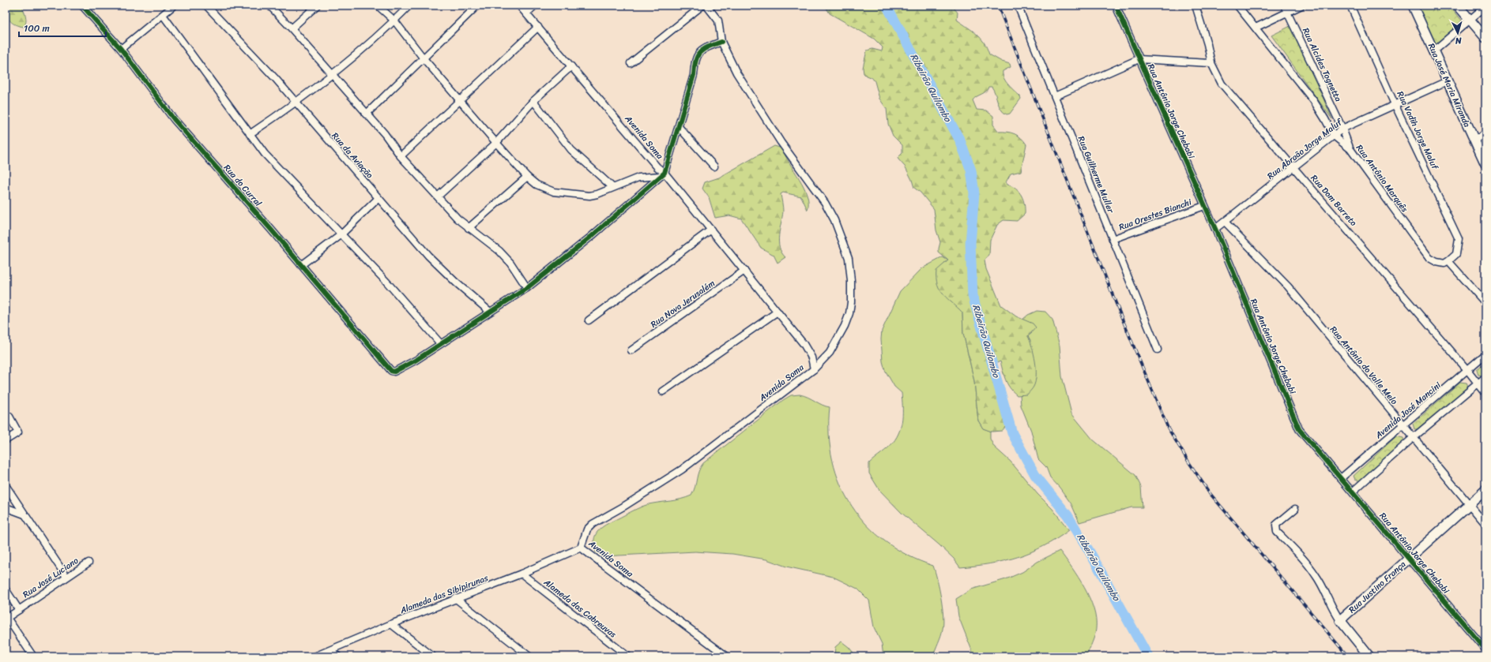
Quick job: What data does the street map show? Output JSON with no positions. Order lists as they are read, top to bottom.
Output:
{
  "streets": {
    "street": [
      "Rua Alcides Tognetta",
      "Rua José Maria Miranda",
      "Rua Antônio Jorge Chebabi",
      "Rua Vadih Jorge Maluf",
      "Avenida Soma",
      "Rua Abraão Jorge Maluf",
      "Rua da Aviação",
      "Rua Guilherme Muller",
      "Rua Antônio Marquês",
      "Rua do Curral",
      "Rua Dom Barreto",
      "Rua Orestes Bianchi",
      "Rua Nova Jerusalém",
      "Rua Antônio do Valle Melo",
      "Avenida José Mancini",
      "Rua José Luciano",
      "Rua Justino França",
      "Alameda das Sibipirunas",
      "Alameda das Cabreuvas"
    ]
  },
  "crossings": [
    ["Rua Alcides Tognetta", "Rua Abraão Jorge Maluf"],
    ["Rua Alcides Tognetta", "Rua Antônio Marquês"],
    ["Rua José Maria Miranda", "Rua Abraão Jorge Maluf"],
    ["Rua Antônio Jorge Chebabi", "Rua Abraão Jorge Maluf"],
    ["Rua Antônio Jorge Chebabi", "Rua Orestes Bianchi"],
    ["Rua Antônio Jorge Chebabi", "Avenida José Mancini"],
    ["Rua Antônio Jorge Chebabi", "Rua Justino França"],
    ["Rua Vadih Jorge Maluf", "Rua Abraão Jorge Maluf"],
    ["Rua Vadih Jorge Maluf", "Rua Antônio Marquês"],
    ["Avenida Soma", "Rua Nova Jerusalém"],
    ["Avenida Soma", "Alameda das Sibipirunas"],
    ["Rua Abraão Jorge Maluf", "Rua Antônio Marquês"],
    ["Rua Abraão Jorge Maluf", "Rua Dom Barreto"],
    ["Rua Abraão Jorge Maluf", "Rua Antônio do Valle Melo"],
    ["Rua Guilherme Muller", "Rua Orestes Bianchi"],
    ["Rua Dom Barreto", "Avenida José Mancini"],
    ["Rua Antônio do Valle Melo", "Avenida José Mancini"],
    ["Rua Antônio do Valle Melo", "Rua Justino França"],
    ["Alameda das Sibipirunas", "Alameda das Cabreuvas"]
  ],
  "water": ["Ribeirão Quilombo"],
  "scale_bar": "100 m",
  "north": "bottom"
}
